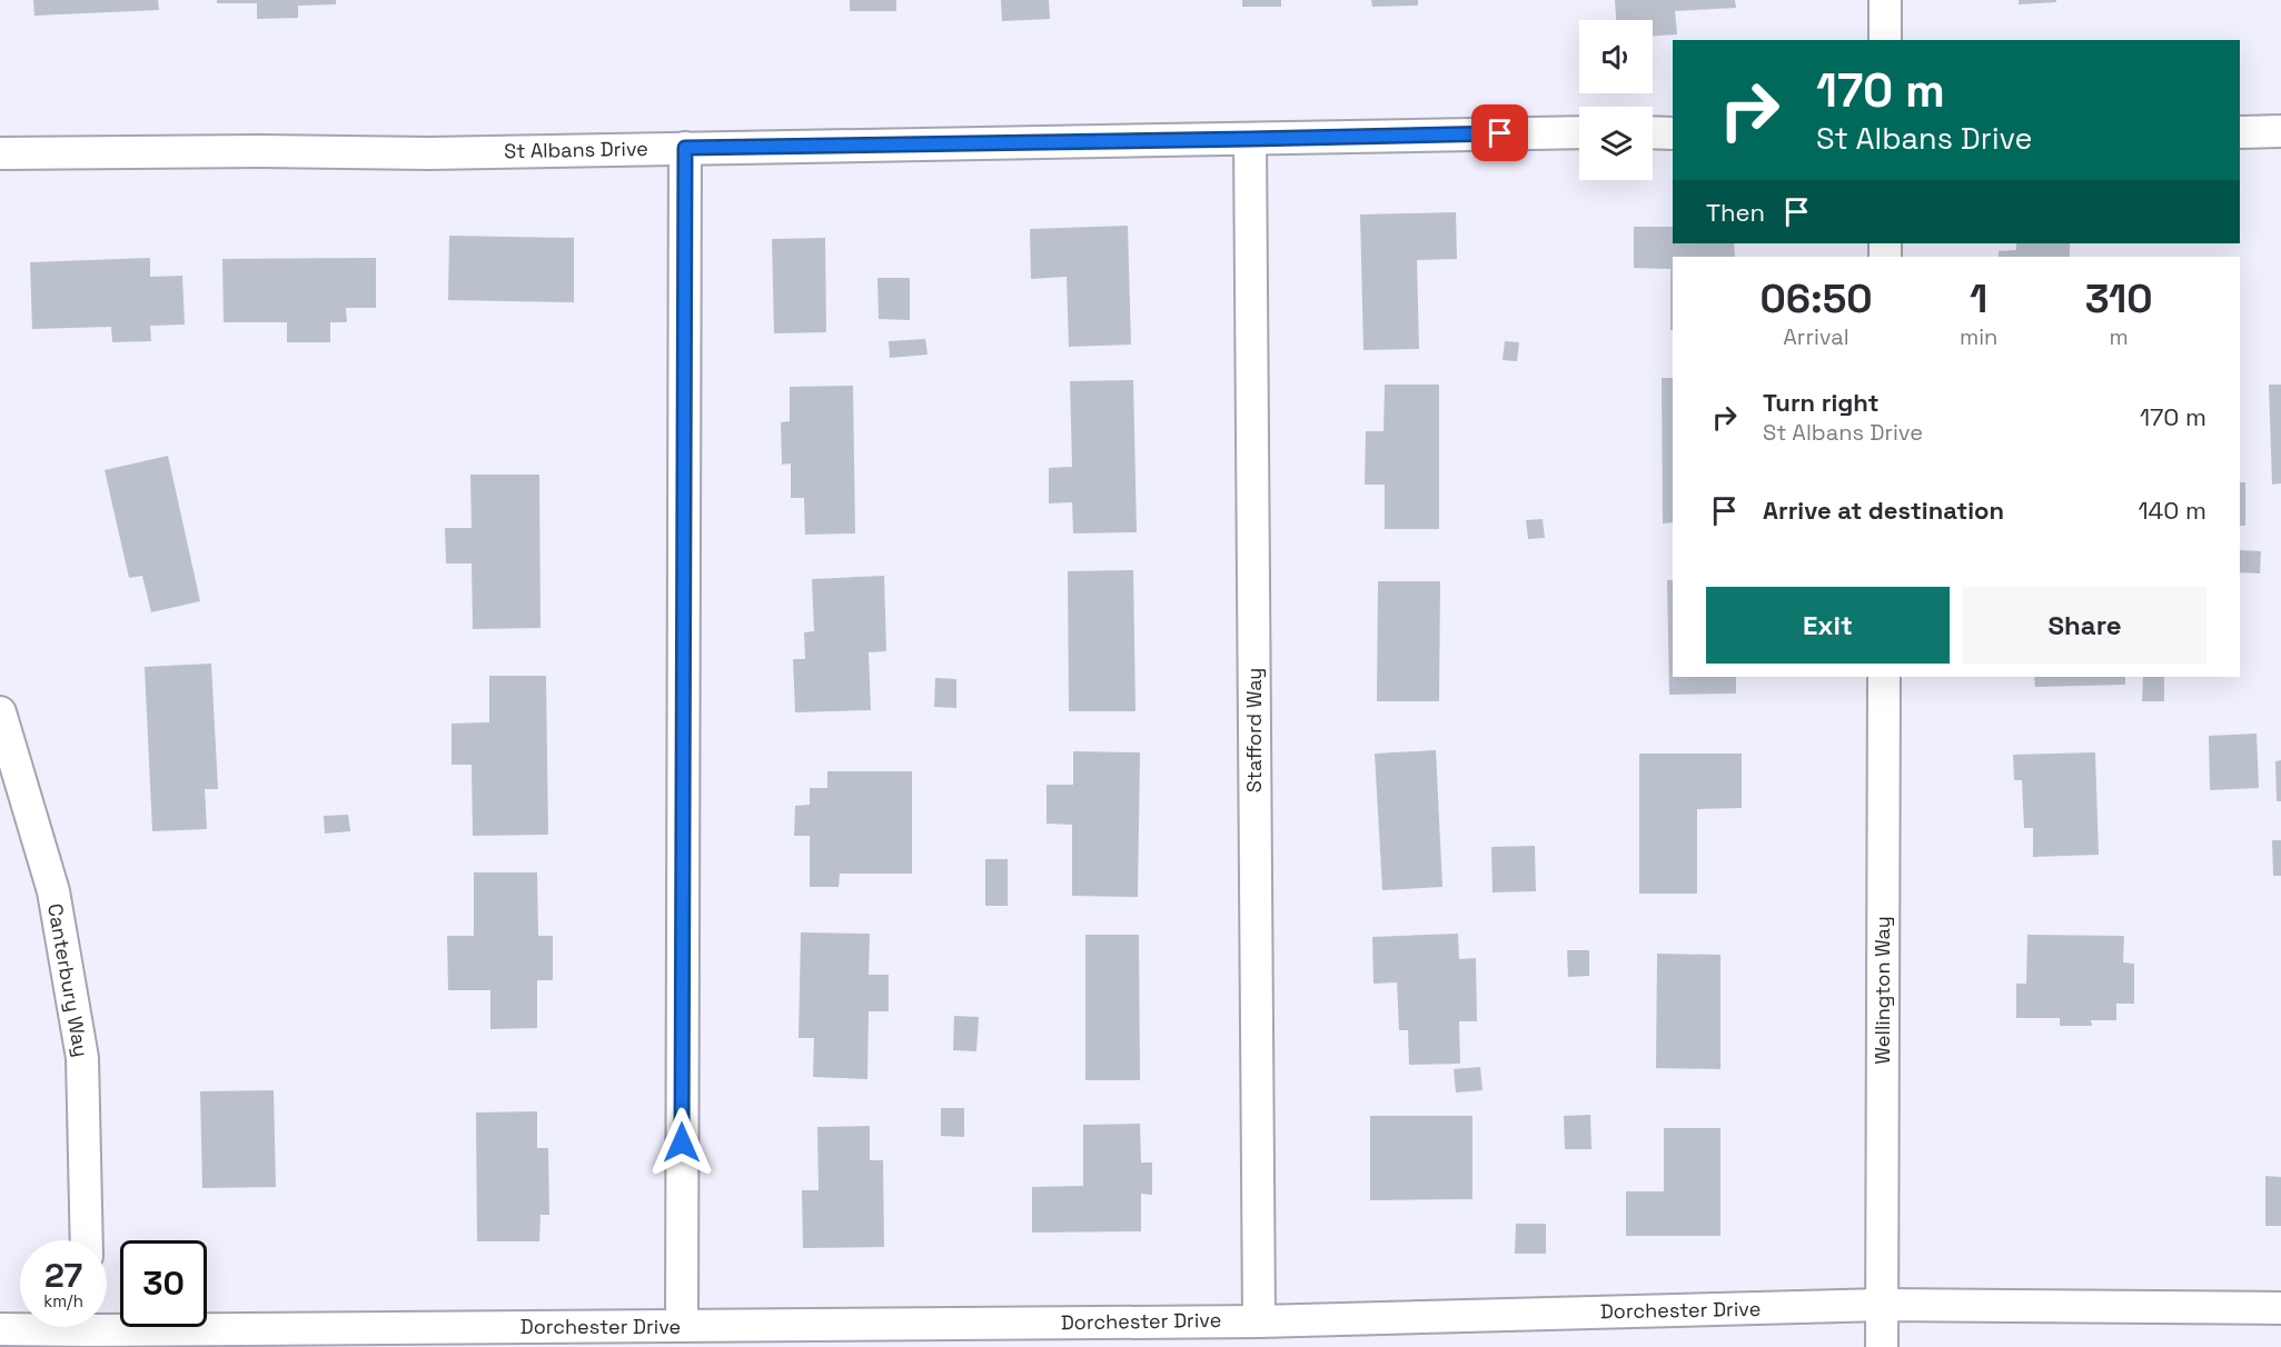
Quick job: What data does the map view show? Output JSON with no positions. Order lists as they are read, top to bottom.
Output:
{
  "streets": {
    "street": [
      "St Albans Drive",
      "Stafford Way",
      "Canterbury Way",
      "Wellington Way",
      "Dorchester Drive"
    ]
  },
  "crossings": [
    ["St Albans Drive", "Stafford Way"],
    ["Stafford Way", "Dorchester Drive"],
    ["Wellington Way", "Dorchester Drive"]
  ],
  "page": {
    "turn": ["170 m", "St Albans Drive"],
    "then": "Then",
    "eta": [
      "06:50",
      "Arrival",
      "1",
      "min",
      "310",
      "m"
    ],
    "list": [
      {
        "name": "Turn right",
        "note": "St Albans Drive",
        "value": "170 m"
      },
      {
        "name": "Arrive at destination",
        "value": "140 m"
      }
    ],
    "buttons": ["Exit", "Share"],
    "speed": "27 km/h",
    "limit": "30"
  }
}
